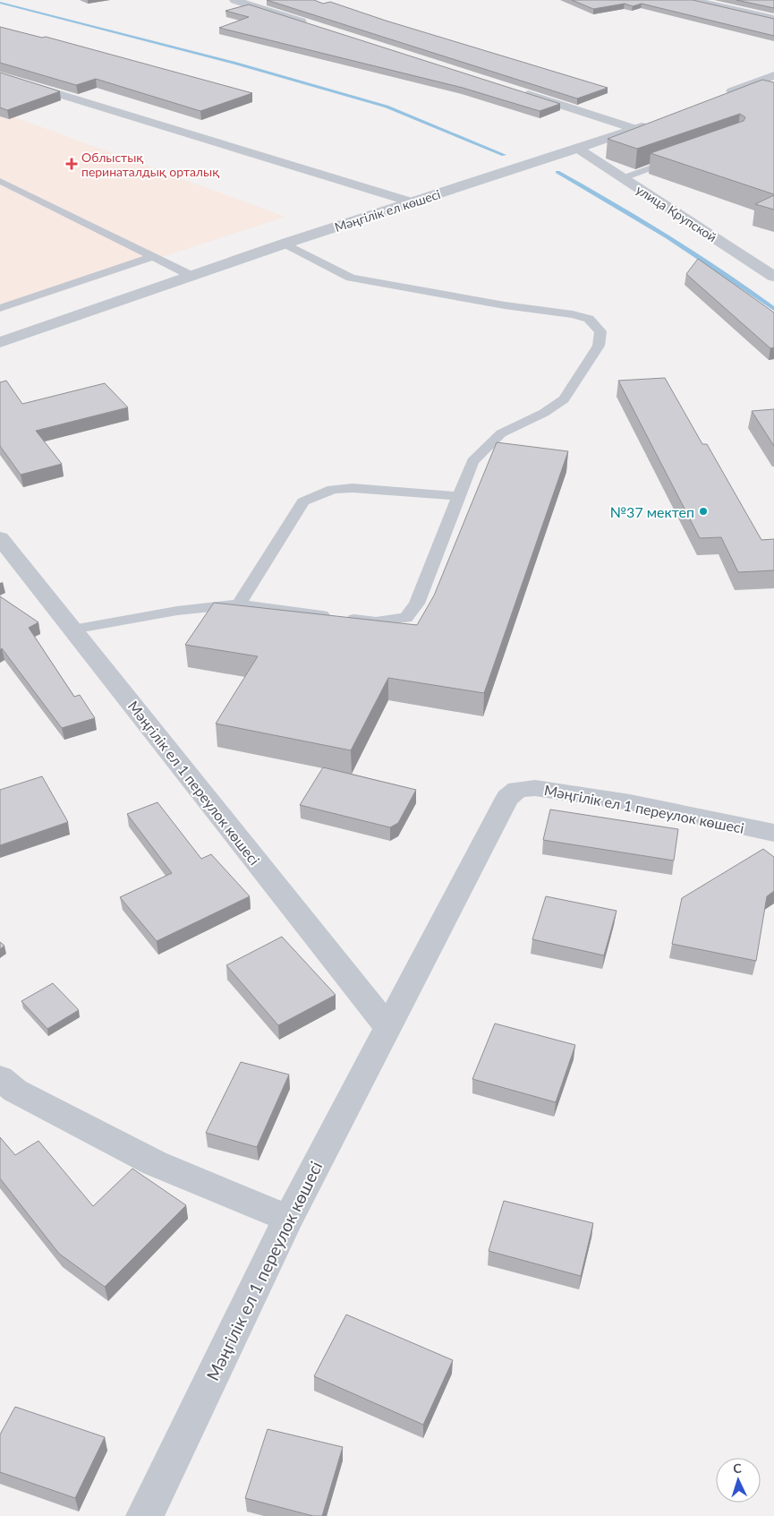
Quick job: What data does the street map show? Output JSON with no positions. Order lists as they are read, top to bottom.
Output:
{
  "streets": {
    "street": ["Мәңгілік ел көшесі", "улица Крупской", "Мәңгілік ел 1 переулок көшесі"]
  },
  "crossings": [
    ["Мәңгілік ел көшесі", "улица Крупской"]
  ],
  "places": {
    "health": ["Облыстық перинаталдық орталық"],
    "other": ["№37 мектеп"]
  },
  "north": "top"
}
